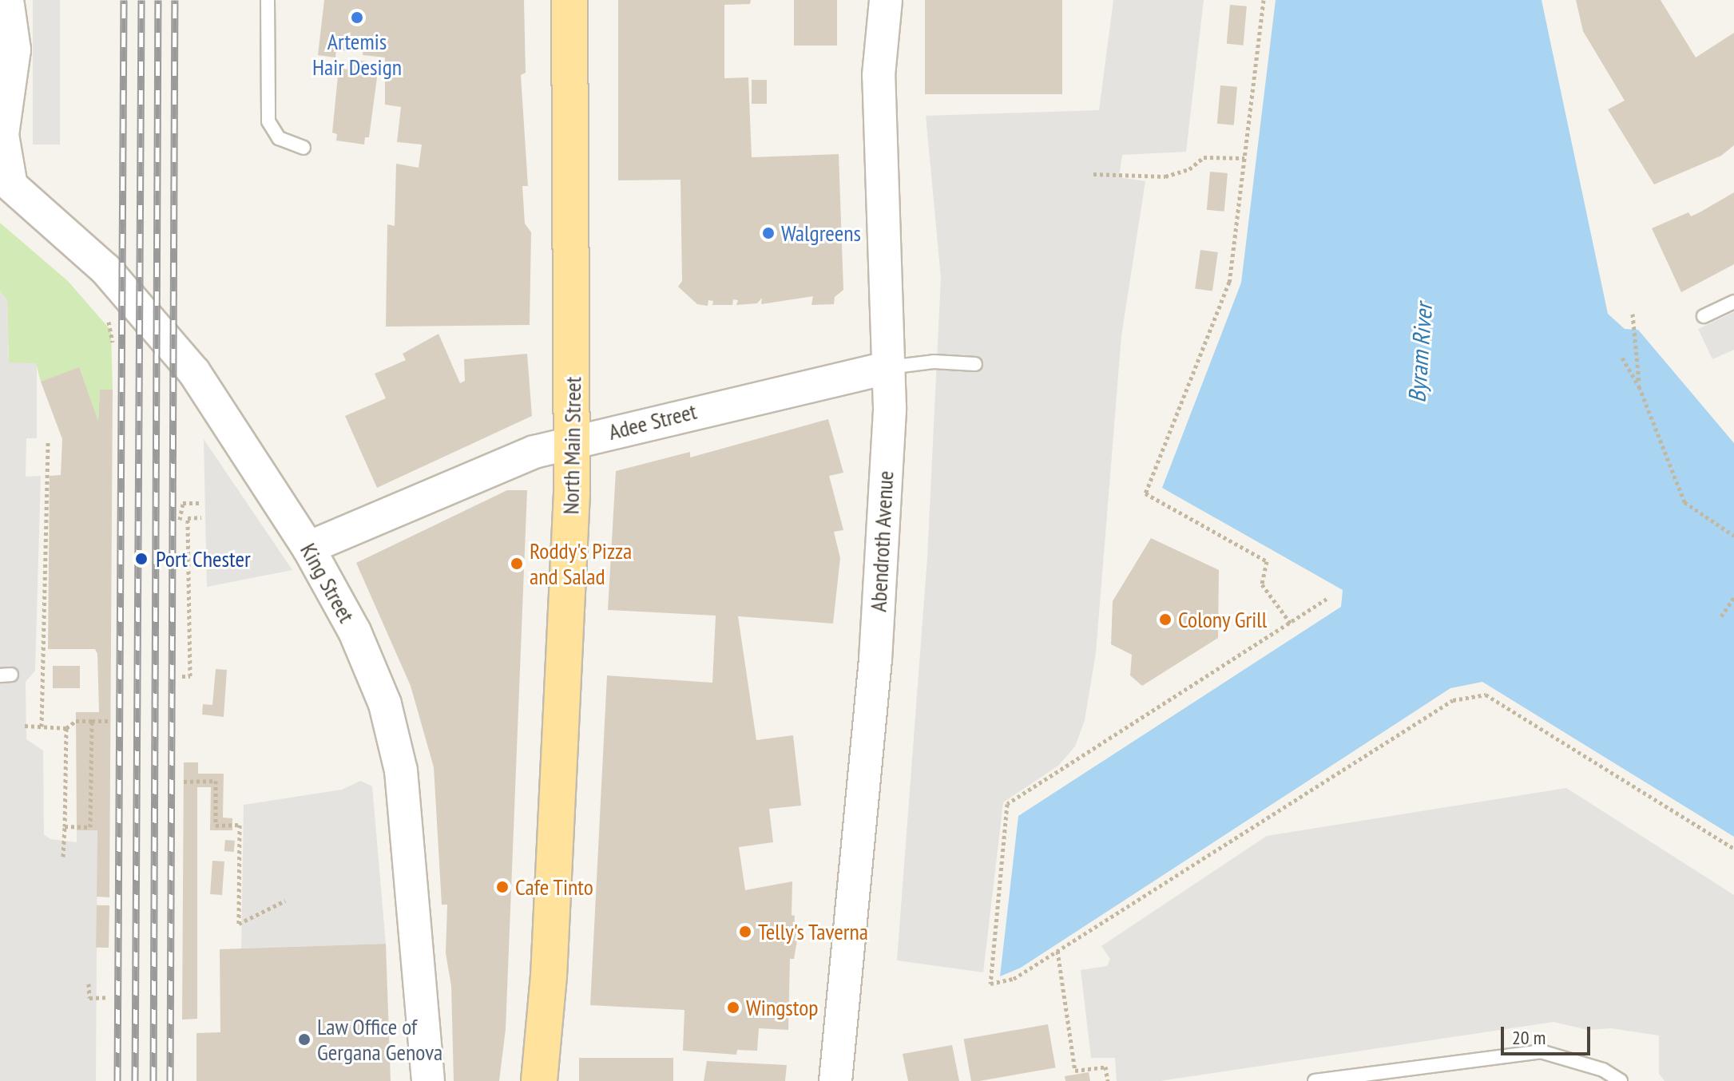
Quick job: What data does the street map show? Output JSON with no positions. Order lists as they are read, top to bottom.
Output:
{
  "streets": {
    "main road": ["North Main Street"],
    "street": ["Adee Street", "Abendroth Avenue", "King Street"]
  },
  "crossings": [
    ["Adee Street", "North Main Street"],
    ["Adee Street", "Abendroth Avenue"],
    ["Adee Street", "King Street"]
  ],
  "water": ["Byram River"],
  "places": [
    "Artemis Hair Design",
    "Walgreens",
    "Port Chester",
    "Roddy's Pizza and Salad",
    "Colony Grill",
    "Cafe Tinto",
    "Telly's Taverna",
    "Wingstop",
    "Law Office of Gergana Genova"
  ],
  "scale_bar": "20 m"
}
